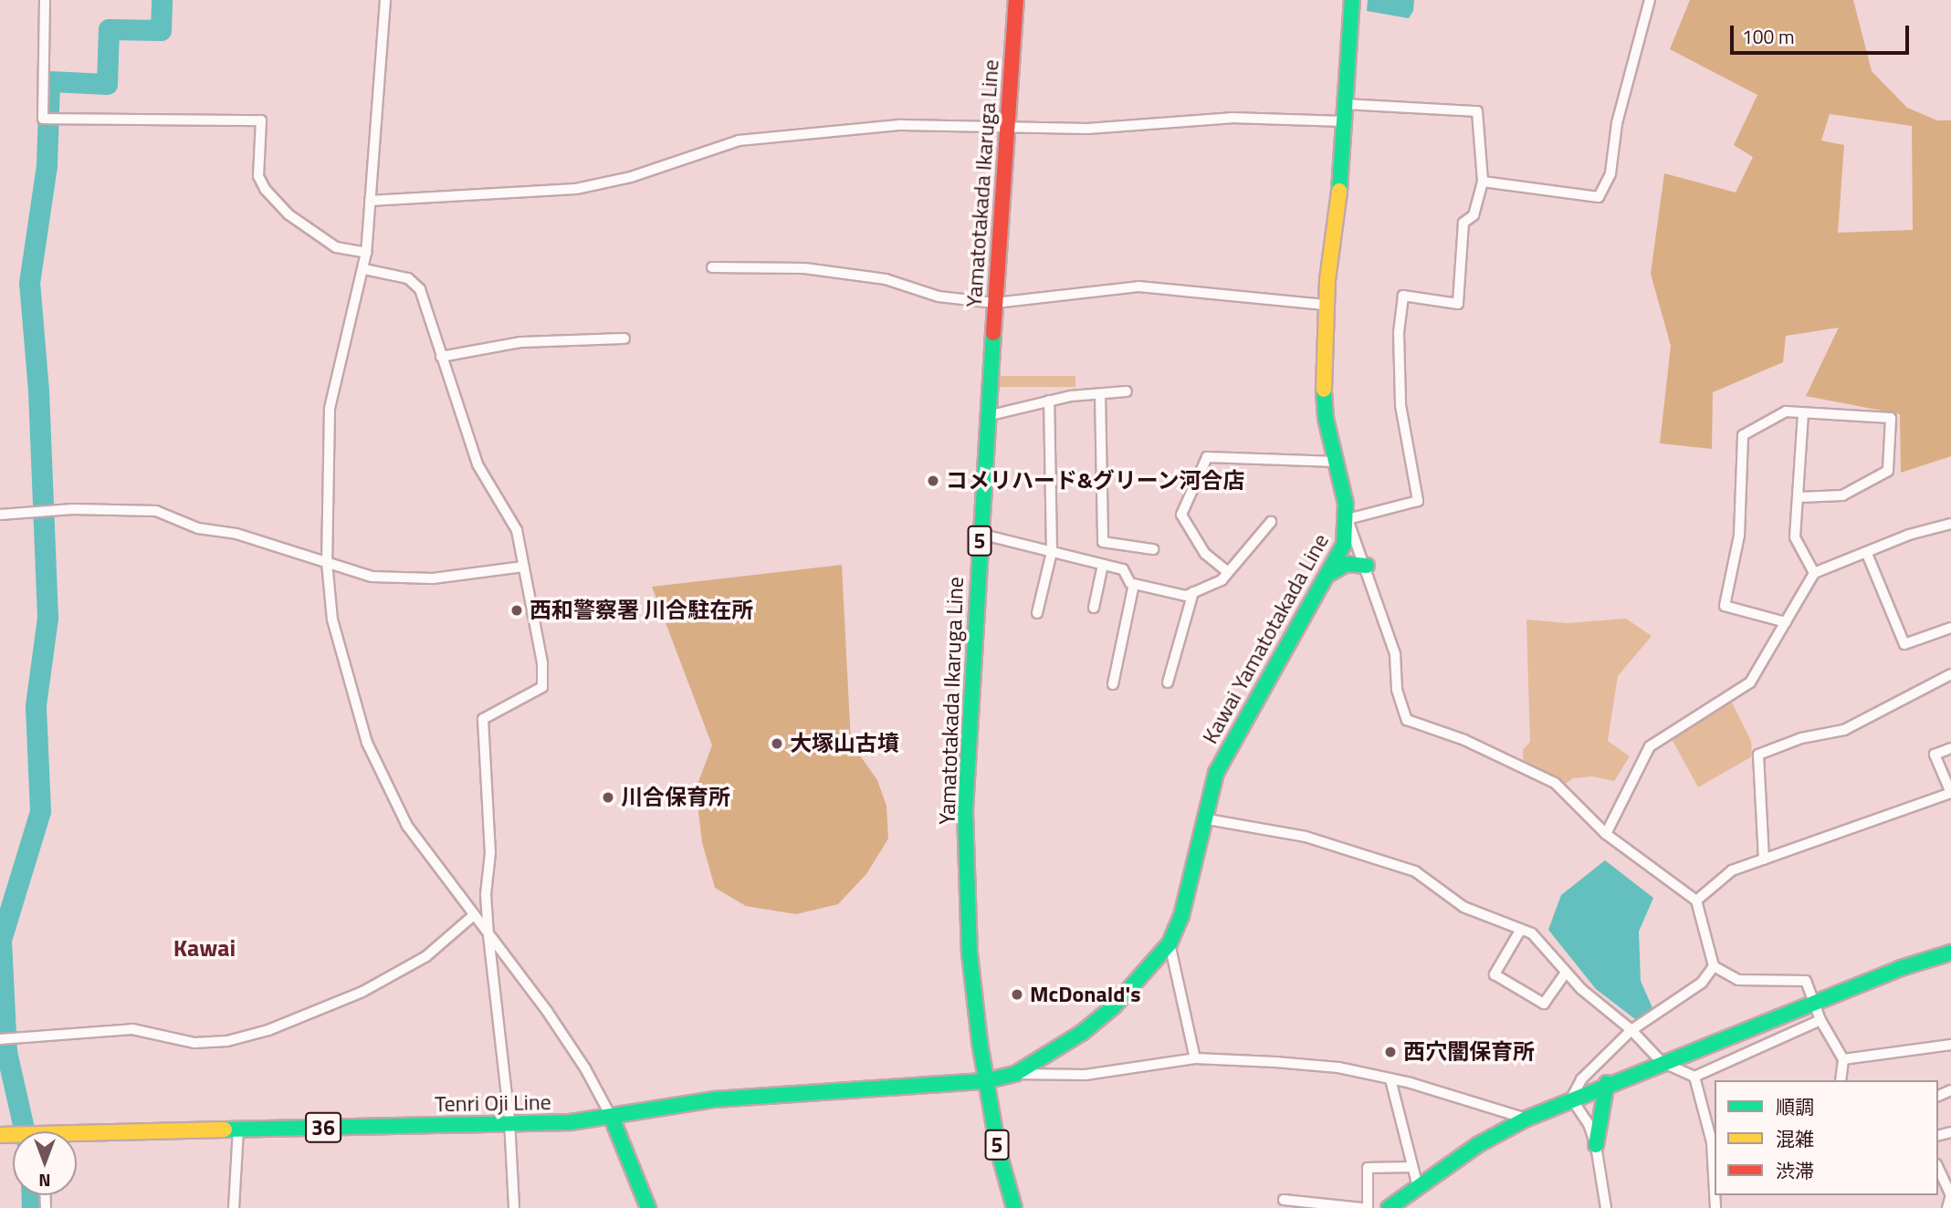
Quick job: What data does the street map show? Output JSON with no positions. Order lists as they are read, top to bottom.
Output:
{
  "streets": {
    "main road": [
      "Yamatotakada Ikaruga Line",
      "5",
      "Kawai Yamatotakada Line",
      "Tenri Oji Line",
      "36"
    ]
  },
  "crossings": [
    ["Yamatotakada Ikaruga Line", "Kawai Yamatotakada Line"],
    ["Yamatotakada Ikaruga Line", "Tenri Oji Line"],
    ["Kawai Yamatotakada Line", "Tenri Oji Line"]
  ],
  "districts": ["Kawai"],
  "places": [
    "コメリハード&グリーン河合店",
    "西和警察署 川合駐在所",
    "大塚山古墳",
    "川合保育所",
    "McDonald's",
    "西穴闇保育所"
  ],
  "legend": ["順調", "混雑", "渋滞"],
  "scale_bar": "100 m",
  "north": "bottom"
}
